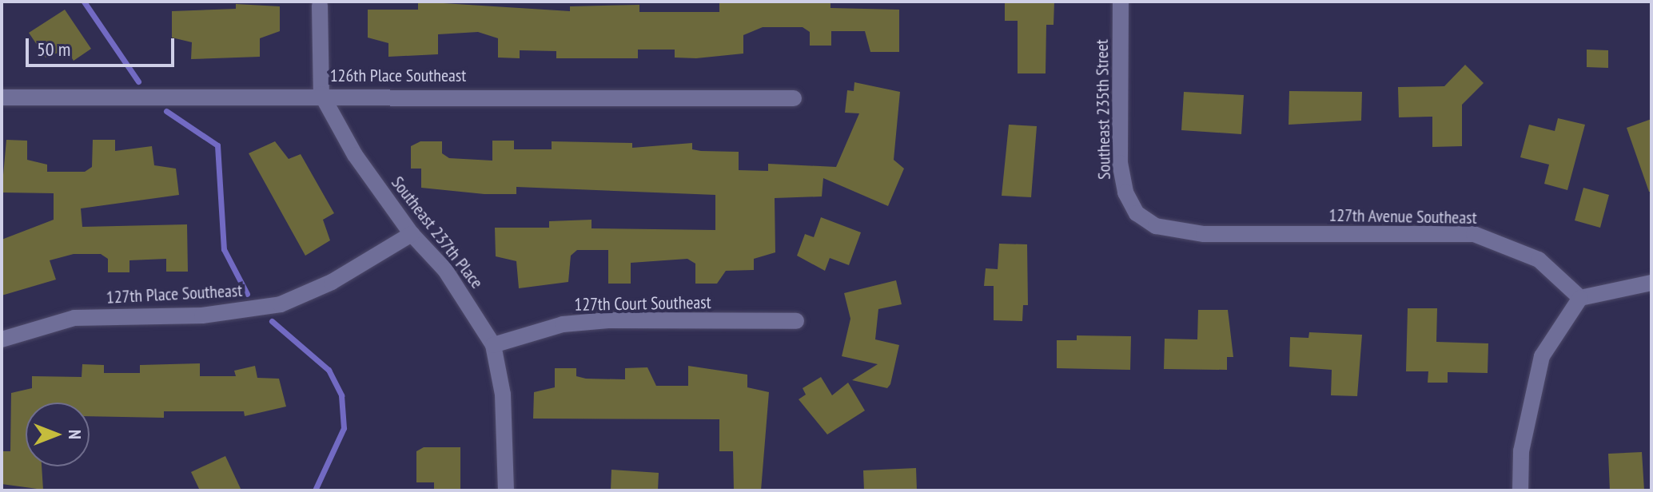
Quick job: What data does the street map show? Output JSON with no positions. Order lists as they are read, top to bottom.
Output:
{
  "streets": {
    "street": [
      "126th Place Southeast",
      "Southeast 235th Street",
      "127th Avenue Southeast",
      "Southeast 237th Place",
      "127th Place Southeast",
      "127th Court Southeast"
    ]
  },
  "crossings": [
    ["126th Place Southeast", "Southeast 237th Place"],
    ["Southeast 235th Street", "127th Avenue Southeast"],
    ["Southeast 237th Place", "127th Place Southeast"],
    ["Southeast 237th Place", "127th Court Southeast"]
  ],
  "scale_bar": "50 m",
  "north": "right"
}
